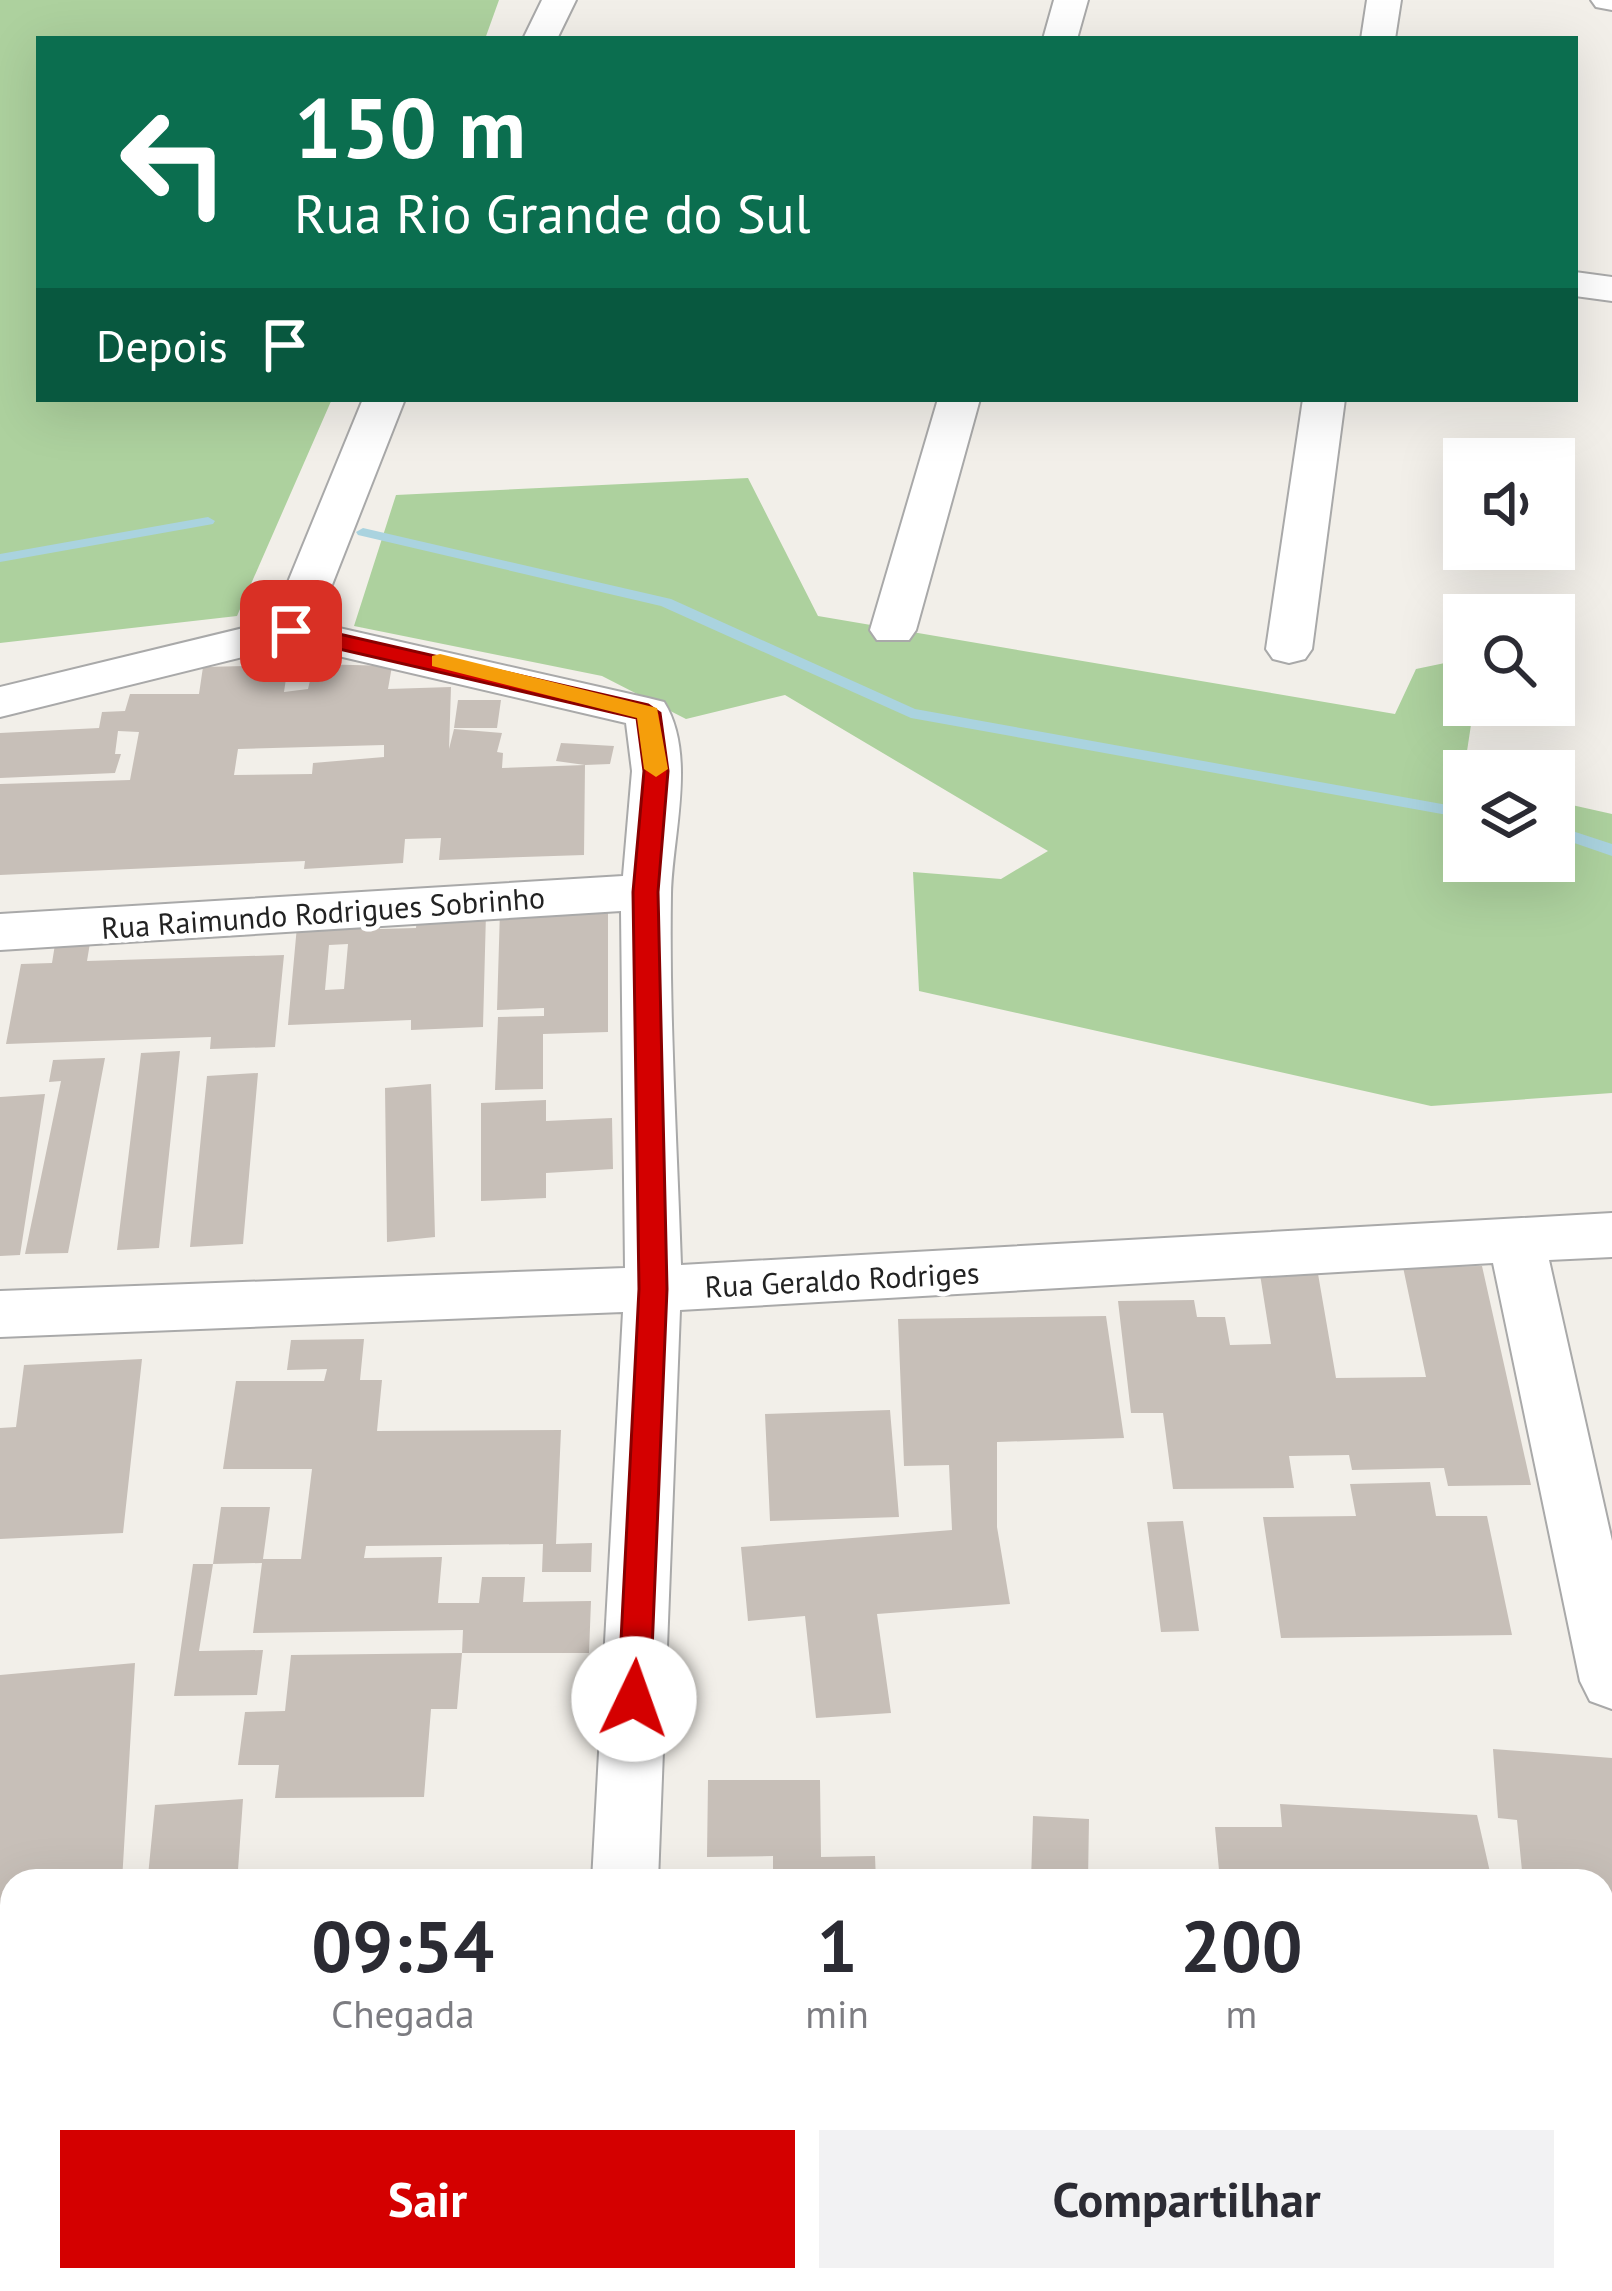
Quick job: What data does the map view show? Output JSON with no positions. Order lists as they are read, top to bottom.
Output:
{
  "streets": {
    "street": ["Rua Raimundo Rodrigues Sobrinho", "Rua Geraldo Rodriges"]
  },
  "page": {
    "turn": ["150 m", "Rua Rio Grande do Sul"],
    "then": "Depois",
    "eta": [
      "09:54",
      "Chegada",
      "1",
      "min",
      "200",
      "m"
    ],
    "buttons": ["Sair", "Compartilhar"]
  }
}
